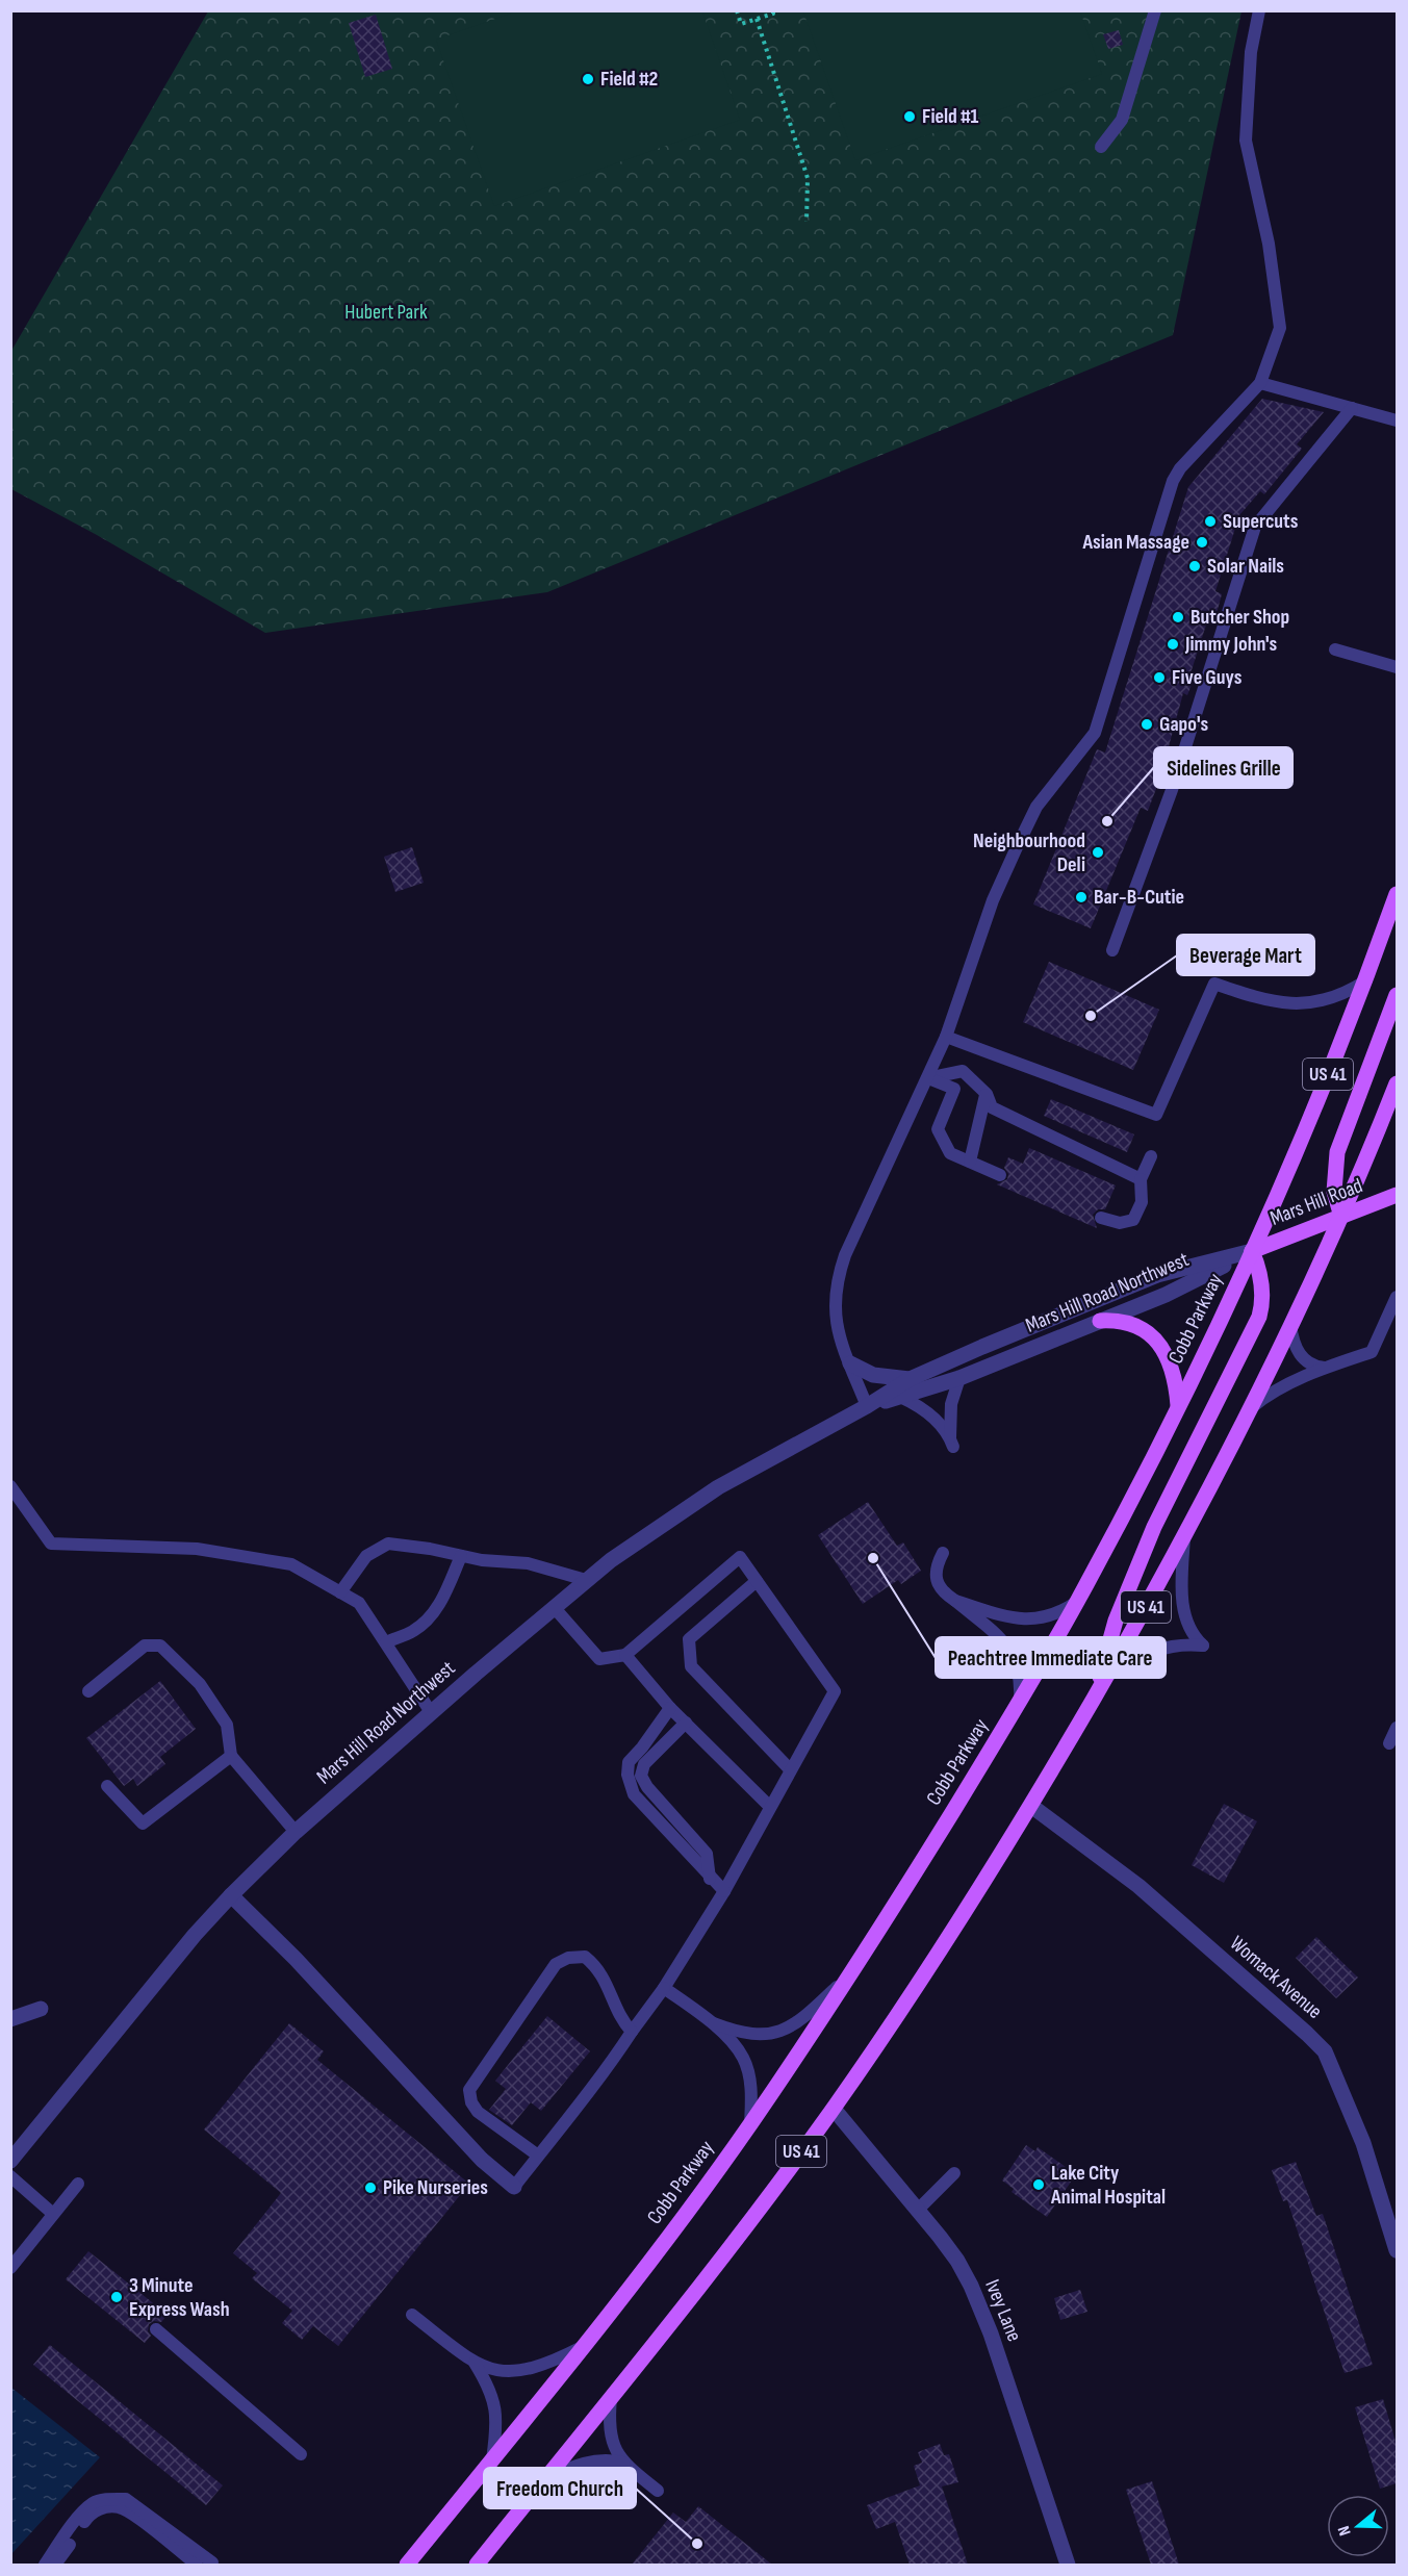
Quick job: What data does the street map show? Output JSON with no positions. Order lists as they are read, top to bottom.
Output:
{
  "streets": {
    "main road": ["US 41", "Mars Hill Road", "Cobb Parkway"],
    "street": ["Mars Hill Road Northwest", "Womack Avenue", "Ivey Lane"]
  },
  "crossings": [
    ["US 41", "Mars Hill Road"],
    ["US 41", "Womack Avenue"],
    ["US 41", "Ivey Lane"],
    ["Mars Hill Road", "Mars Hill Road Northwest"],
    ["Mars Hill Road", "Cobb Parkway"],
    ["Mars Hill Road Northwest", "Cobb Parkway"]
  ],
  "parks": ["Hubert Park"],
  "places": [
    "Field #2",
    "Field #1",
    "Supercuts",
    "Asian Massage",
    "Solar Nails",
    "Butcher Shop",
    "Jimmy John's",
    "Five Guys",
    "Gapo's",
    "Sidelines Grille",
    "Neighbourhood Deli",
    "Bar-B-Cutie",
    "Beverage Mart",
    "Peachtree Immediate Care",
    "Lake City Animal Hospital",
    "Pike Nurseries",
    "3 Minute Express Wash",
    "Freedom Church"
  ],
  "north": "left"
}
